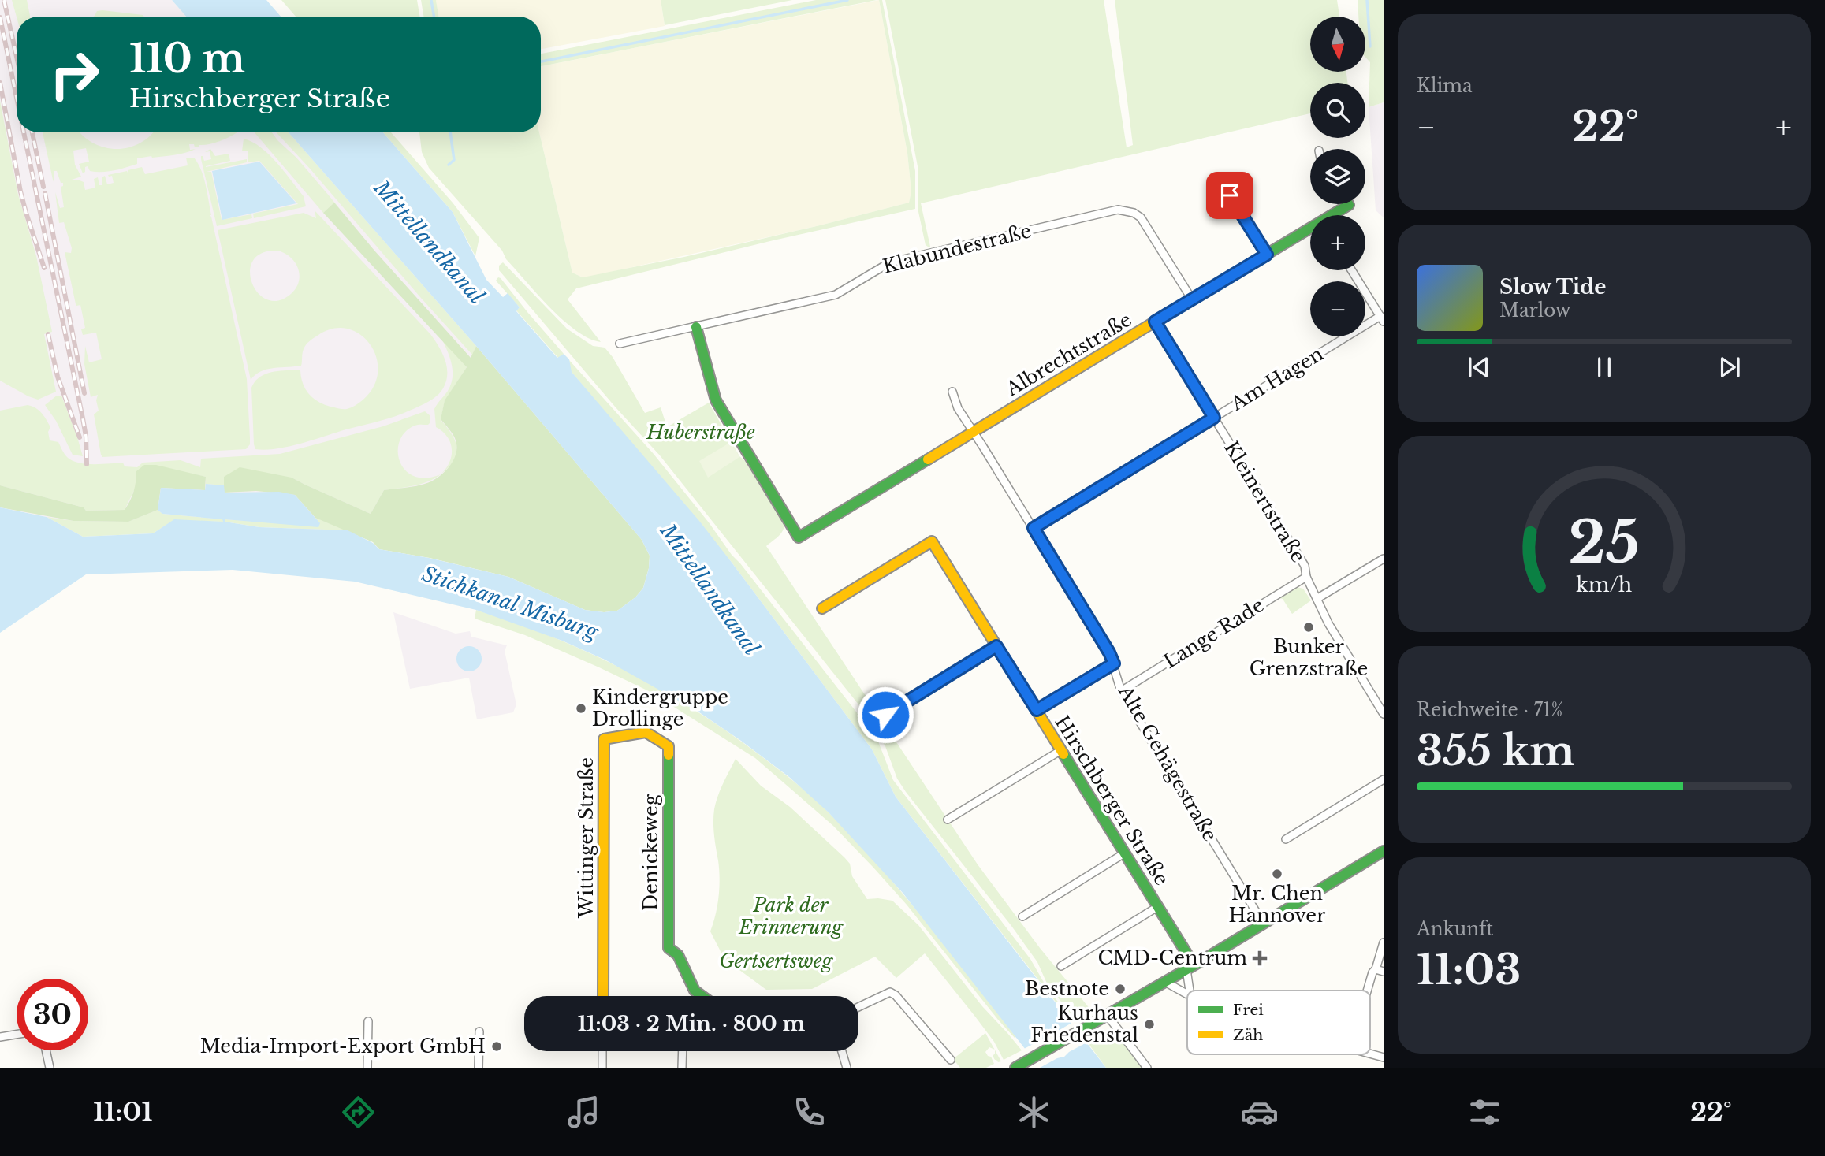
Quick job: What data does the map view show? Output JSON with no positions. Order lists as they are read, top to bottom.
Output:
{
  "streets": {
    "street": [
      "Klabundestraße",
      "Albrechtstraße",
      "Am Hagen",
      "Kleinertstraße",
      "Lange Rade",
      "Alte Gehägestraße",
      "Hirschberger Straße",
      "Wittinger Straße",
      "Denickeweg"
    ]
  },
  "crossings": [
    ["Klabundestraße", "Albrechtstraße"],
    ["Albrechtstraße", "Kleinertstraße"],
    ["Albrechtstraße", "Alte Gehägestraße"],
    ["Am Hagen", "Kleinertstraße"],
    ["Am Hagen", "Alte Gehägestraße"],
    ["Kleinertstraße", "Lange Rade"],
    ["Lange Rade", "Alte Gehägestraße"],
    ["Wittinger Straße", "Denickeweg"]
  ],
  "water": ["Mittellandkanal", "Stichkanal Misburg"],
  "parks": ["Huberstraße", "Park der Erinnerung", "Gertsertsweg"],
  "places": {
    "other": [
      "Bunker Grenzstraße",
      "Kindergruppe Drollinge",
      "Mr. Chen Hannover",
      "Bestnote",
      "Kurhaus Friedenstal",
      "Media-Import-Export GmbH"
    ],
    "health": ["CMD-Centrum"]
  },
  "legend": ["Frei", "Zäh"],
  "north": "bottom",
  "page": {
    "tile": [
      "Klima",
      ["Reichweite · 71%", "355 km"],
      ["Ankunft", "11:03"]
    ],
    "map_buttons": ["+", "−"],
    "turn": ["110 m", "Hirschberger Straße"],
    "heat": ["−", "22°", "+"],
    "song": ["Slow Tide", "Marlow"],
    "limit": "30",
    "trip": "11:03 · 2 Min. · 800 m",
    "tabs": ["11:01", "22°"],
    "gauge": ["25", "km/h"]
  }
}
